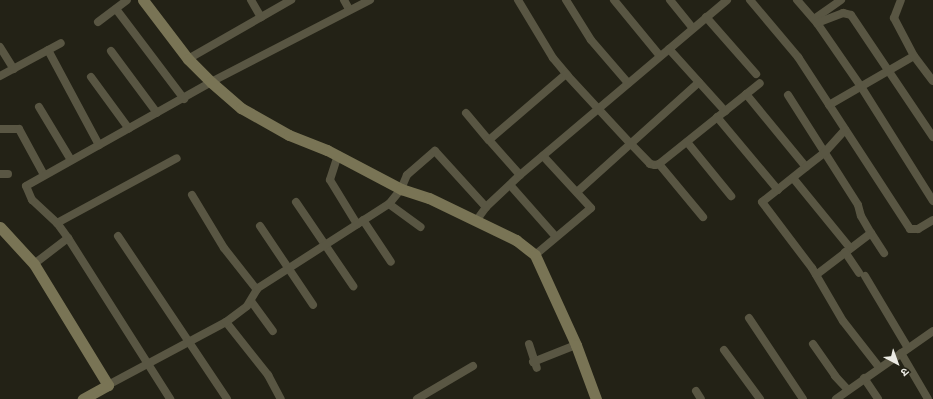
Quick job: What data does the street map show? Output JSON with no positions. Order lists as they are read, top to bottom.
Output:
{
  "north": "bottom right"
}
